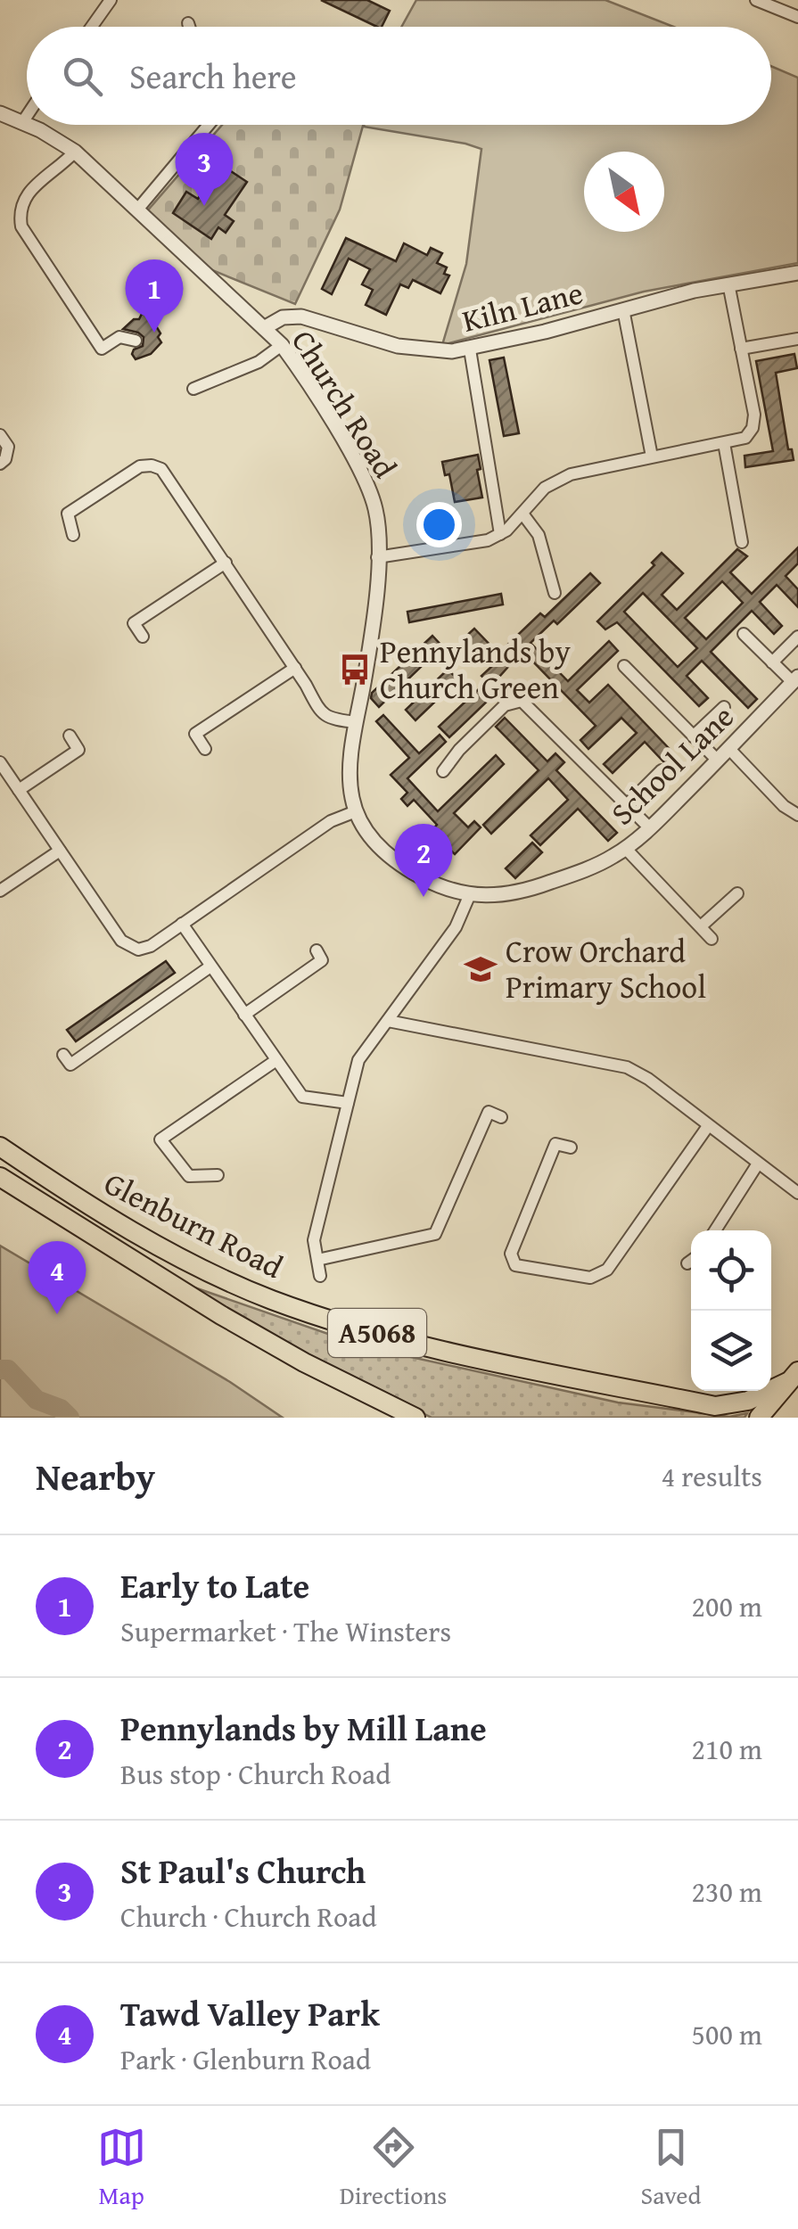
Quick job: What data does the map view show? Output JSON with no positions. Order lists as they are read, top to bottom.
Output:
{
  "streets": {
    "main road": ["Glenburn Road", "A5068"],
    "street": ["Kiln Lane", "Church Road", "School Lane"]
  },
  "crossings": [
    ["Kiln Lane", "Church Road"]
  ],
  "places": {
    "bus stop": ["Pennylands by Church Green"],
    "school or university": ["Crow Orchard Primary School"]
  },
  "north": "bottom right",
  "page": {
    "search": "Search here",
    "pins": [
      "3",
      "1",
      "2",
      "4"
    ],
    "heading": ["Nearby", "4 results"],
    "list": [
      {
        "mark": "1",
        "name": "Early to Late",
        "note": "Supermarket · The Winsters",
        "value": "200 m"
      },
      {
        "mark": "2",
        "name": "Pennylands by Mill Lane",
        "note": "Bus stop · Church Road",
        "value": "210 m"
      },
      {
        "mark": "3",
        "name": "St Paul's Church",
        "note": "Church · Church Road",
        "value": "230 m"
      },
      {
        "mark": "4",
        "name": "Tawd Valley Park",
        "note": "Park · Glenburn Road",
        "value": "500 m"
      }
    ],
    "nav": ["Map", "Directions", "Saved"]
  }
}
